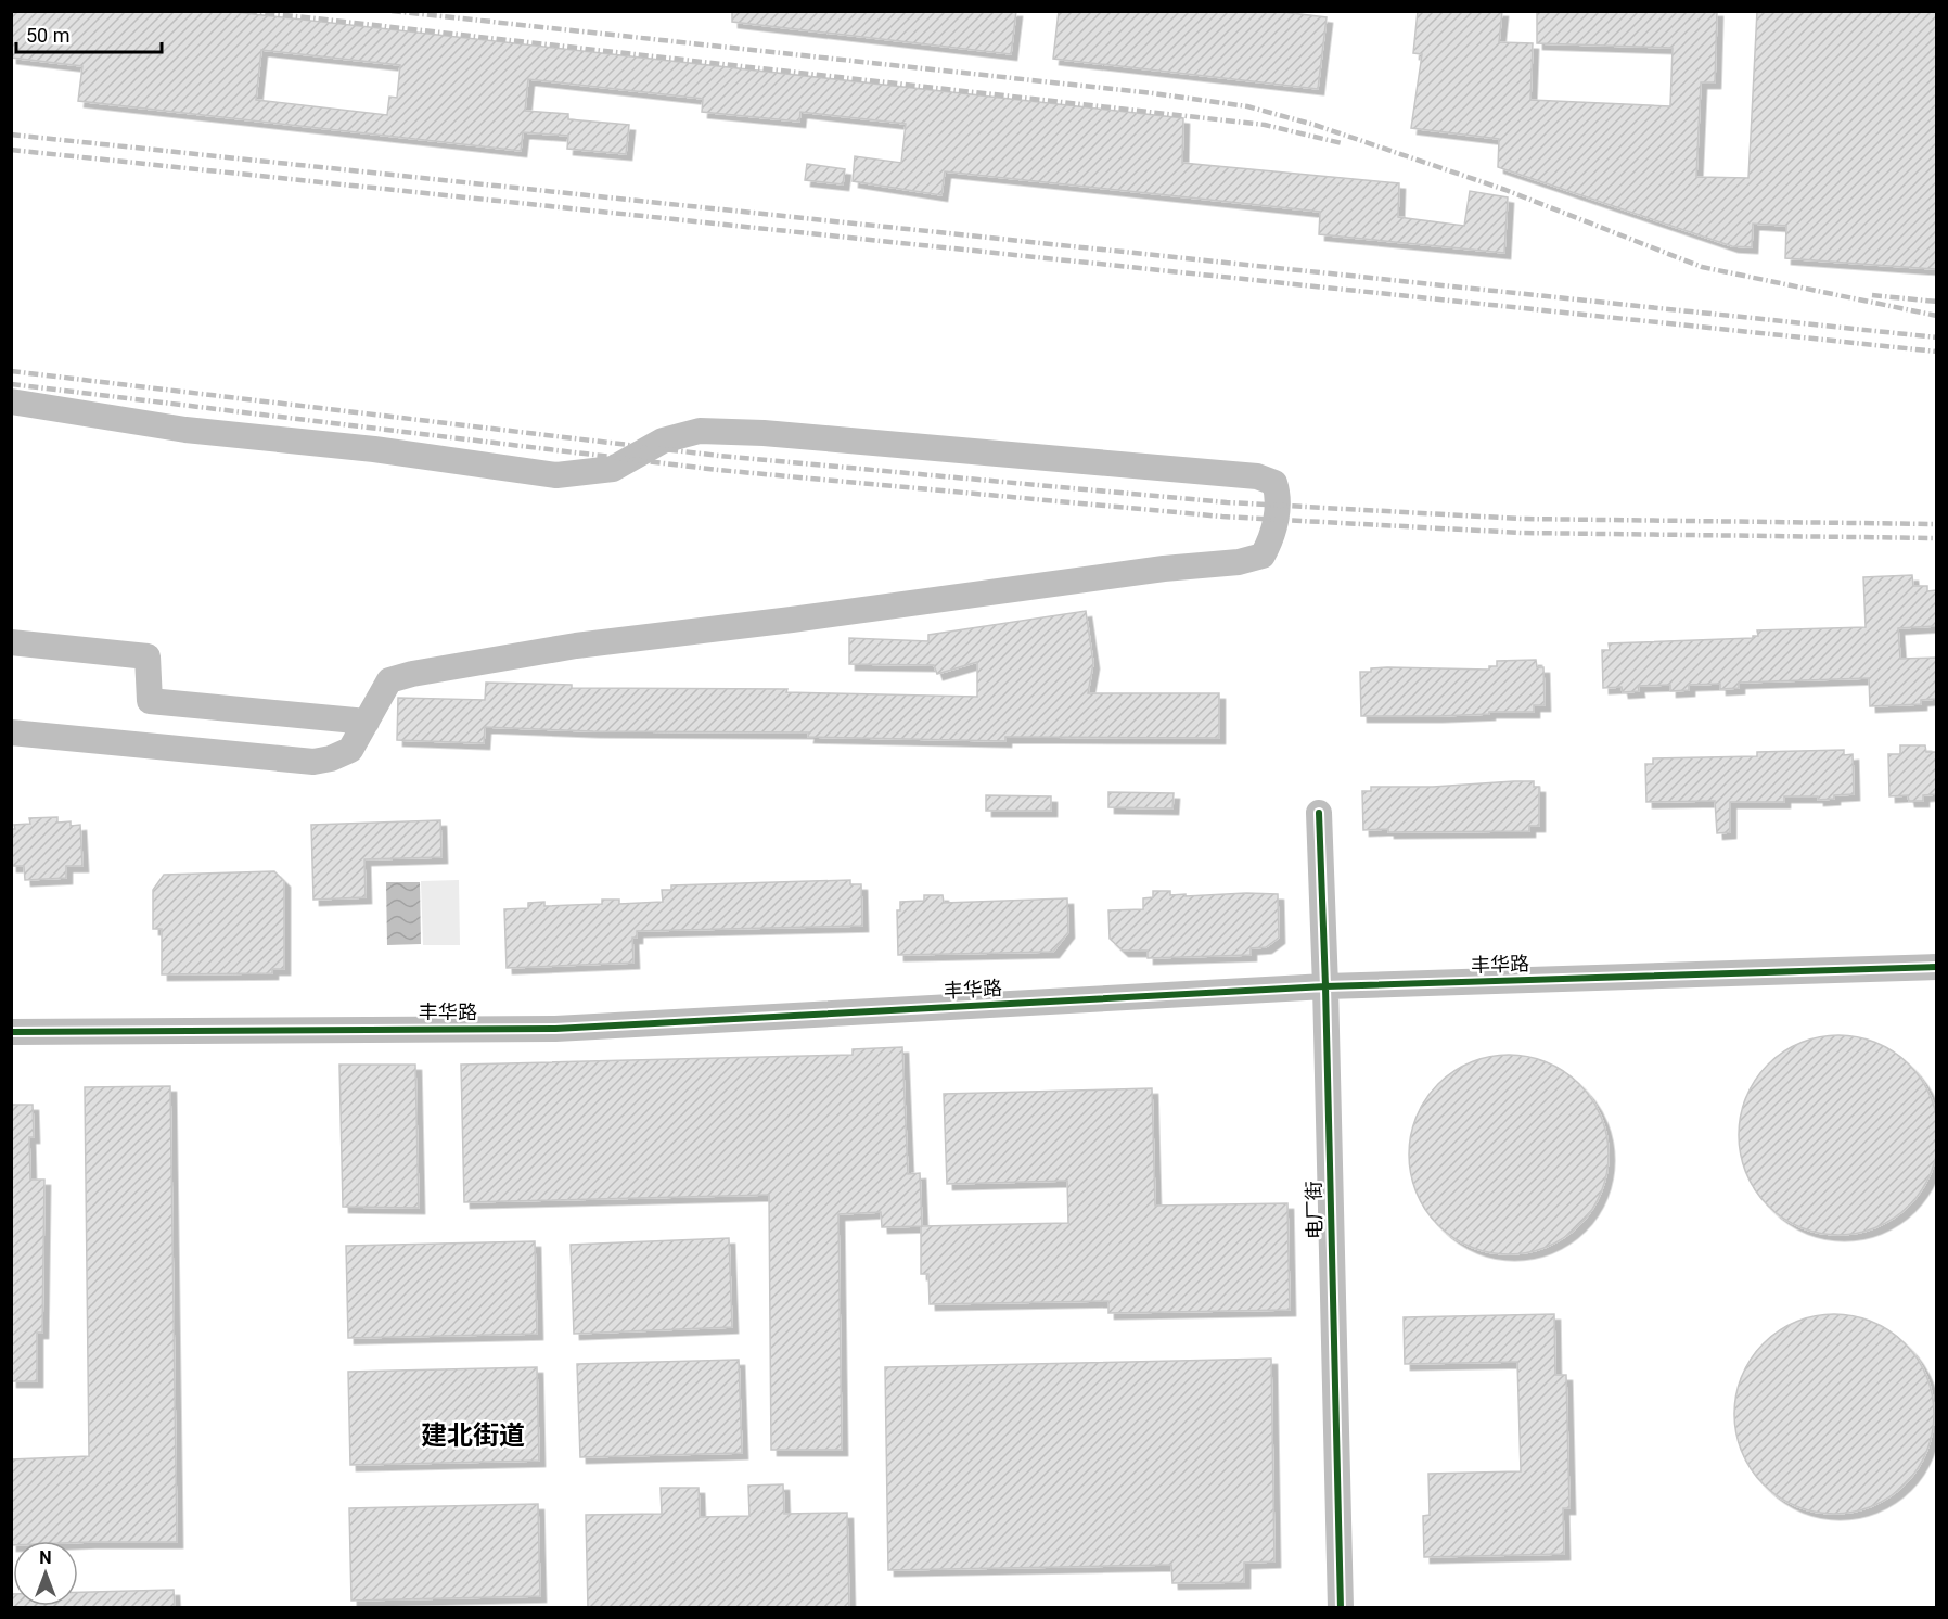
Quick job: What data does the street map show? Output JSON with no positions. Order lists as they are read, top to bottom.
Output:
{
  "streets": {
    "street": ["丰华路", "电厂街"]
  },
  "crossings": [
    ["丰华路", "电厂街"]
  ],
  "districts": ["建北街道"],
  "scale_bar": "50 m",
  "north": "top"
}
